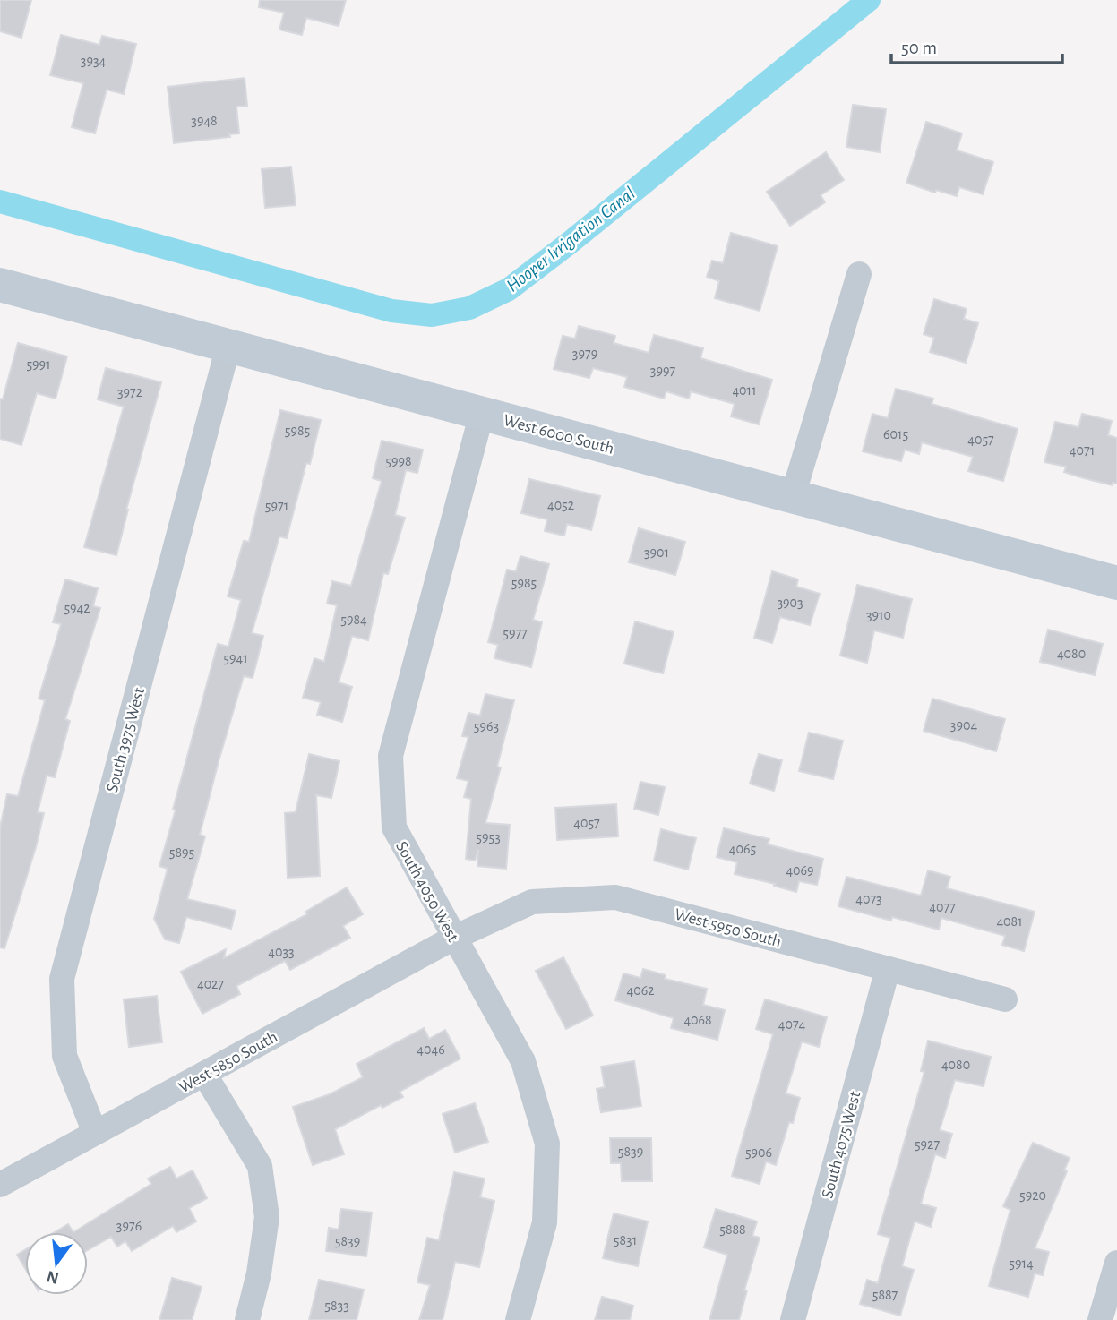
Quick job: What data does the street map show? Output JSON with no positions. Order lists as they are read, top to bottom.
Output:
{
  "streets": {
    "street": [
      "West 6000 South",
      "South 3975 West",
      "South 4050 West",
      "West 5950 South",
      "West 5850 South",
      "South 4075 West"
    ]
  },
  "crossings": [
    ["West 6000 South", "South 3975 West"],
    ["West 6000 South", "South 4050 West"],
    ["South 3975 West", "West 5850 South"],
    ["South 4050 West", "West 5950 South"],
    ["South 4050 West", "West 5850 South"],
    ["West 5950 South", "West 5850 South"],
    ["West 5950 South", "South 4075 West"]
  ],
  "water": ["Hooper Irrigation Canal"],
  "house_numbers": [
    "3934",
    "3948",
    "3979",
    "5991",
    "3997",
    "4011",
    "3972",
    "5985",
    "6015",
    "4057",
    "4071",
    "5998",
    "4052",
    "5971",
    "3901",
    "5985",
    "3903",
    "5942",
    "3910",
    "5984",
    "5977",
    "4080",
    "5941",
    "3904",
    "5963",
    "4057",
    "5953",
    "4065",
    "5895",
    "4069",
    "4073",
    "4077",
    "4081",
    "4033",
    "4027",
    "4062",
    "4068",
    "4074",
    "4046",
    "4080",
    "5927",
    "5839",
    "5906",
    "5920",
    "3976",
    "5888",
    "5831",
    "5839",
    "5914",
    "5887",
    "5833"
  ],
  "scale_bar": "50 m",
  "north": "bottom"
}
